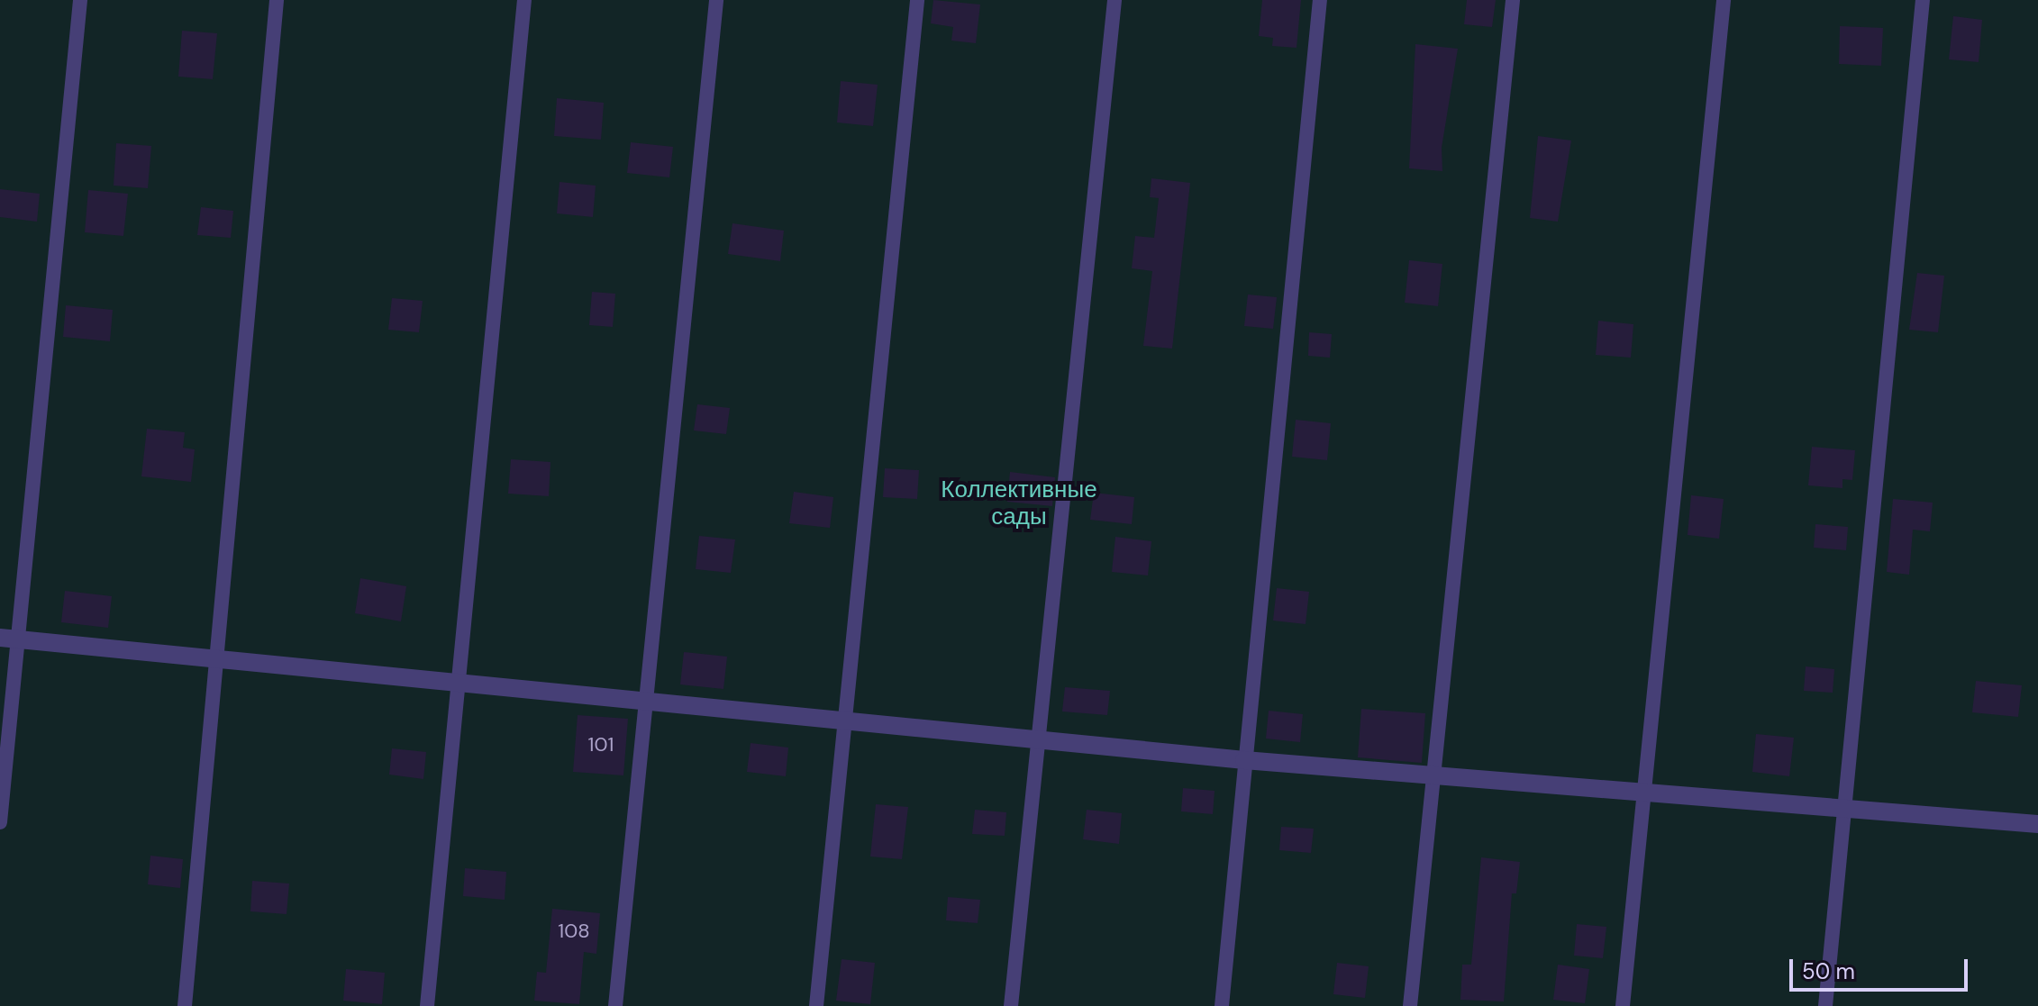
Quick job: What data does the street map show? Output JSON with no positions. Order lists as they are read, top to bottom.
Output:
{
  "parks": ["Коллективные сады"],
  "house_numbers": ["101", "108"],
  "scale_bar": "50 m"
}
